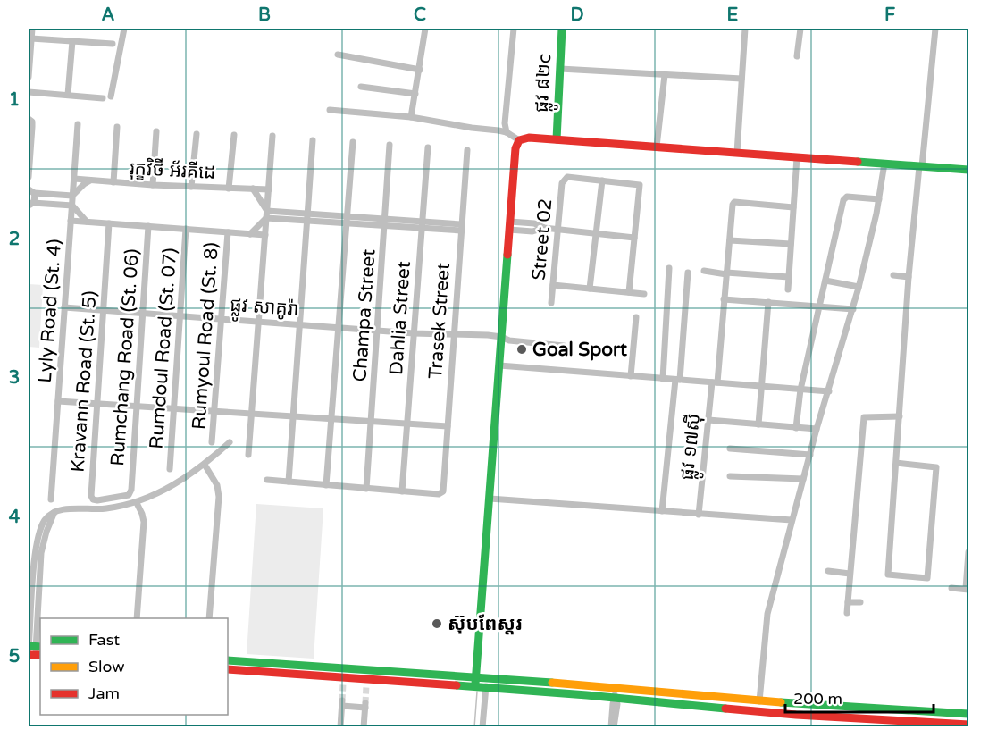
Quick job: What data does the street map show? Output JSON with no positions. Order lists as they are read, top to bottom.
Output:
{
  "streets": {
    "main road": ["ផ្លូវ ៨២c"],
    "street": [
      "រុក្ខវិថី អ័រគីដេ",
      "Street 02",
      "ផ្លូវ សាគូរ៉ា",
      "Lyly Road (St. 4)",
      "Champa Street",
      "Dahlia Street",
      "Trasek Street",
      "Rumyoul Road (St. 8)",
      "Rumdoul Road (St. 07)",
      "Rumchang Road (St. 06)",
      "Kravann Road (St. 5)",
      "ផ្លូវ ១៧ស៊ី"
    ]
  },
  "crossings": [
    ["រុក្ខវិថី អ័រគីដេ", "Lyly Road (St. 4)"],
    ["ផ្លូវ សាគូរ៉ា", "Lyly Road (St. 4)"],
    ["ផ្លូវ សាគូរ៉ា", "Champa Street"],
    ["ផ្លូវ សាគូរ៉ា", "Dahlia Street"],
    ["ផ្លូវ សាគូរ៉ា", "Trasek Street"],
    ["ផ្លូវ សាគូរ៉ា", "Rumyoul Road (St. 8)"],
    ["ផ្លូវ សាគូរ៉ា", "Rumdoul Road (St. 07)"],
    ["ផ្លូវ សាគូរ៉ា", "Rumchang Road (St. 06)"],
    ["ផ្លូវ សាគូរ៉ា", "Kravann Road (St. 5)"],
    ["Dahlia Street", "Trasek Street"],
    ["Rumchang Road (St. 06)", "Kravann Road (St. 5)"]
  ],
  "places": ["Goal Sport", "ស៊ុបពែស្តរ"],
  "legend": ["Fast", "Slow", "Jam"],
  "scale_bar": "200 m",
  "grid": {
    "columns": [
      "A",
      "B",
      "C",
      "D",
      "E",
      "F"
    ],
    "rows": [
      "1",
      "2",
      "3",
      "4",
      "5"
    ]
  }
}
